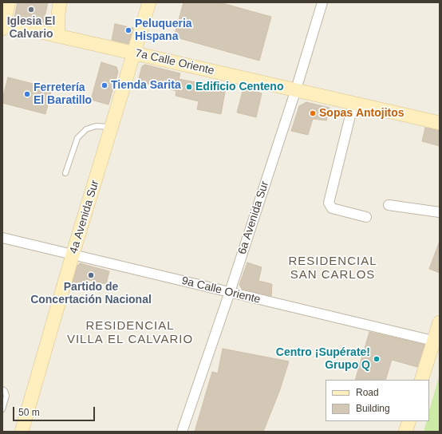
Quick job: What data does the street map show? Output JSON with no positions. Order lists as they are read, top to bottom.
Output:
{
  "streets": {
    "street": [
      "7a Calle Oriente",
      "4a Avenida Sur",
      "6a Avenida Sur",
      "9a Calle Oriente"
    ]
  },
  "crossings": [
    ["7a Calle Oriente", "4a Avenida Sur"],
    ["7a Calle Oriente", "6a Avenida Sur"],
    ["4a Avenida Sur", "9a Calle Oriente"],
    ["6a Avenida Sur", "9a Calle Oriente"]
  ],
  "districts": ["RESIDENCIAL SAN CARLOS", "RESIDENCIAL VILLA EL CALVARIO"],
  "places": [
    "Iglesia El Calvario",
    "Peluqueria Hispana",
    "Tienda Sarita",
    "Edificio Centeno",
    "Ferretería El Baratillo",
    "Sopas Antojitos",
    "Partido de Concertación Nacional",
    "Centro ¡Supérate! Grupo Q"
  ],
  "legend": ["Road", "Building"],
  "scale_bar": "50 m"
}
